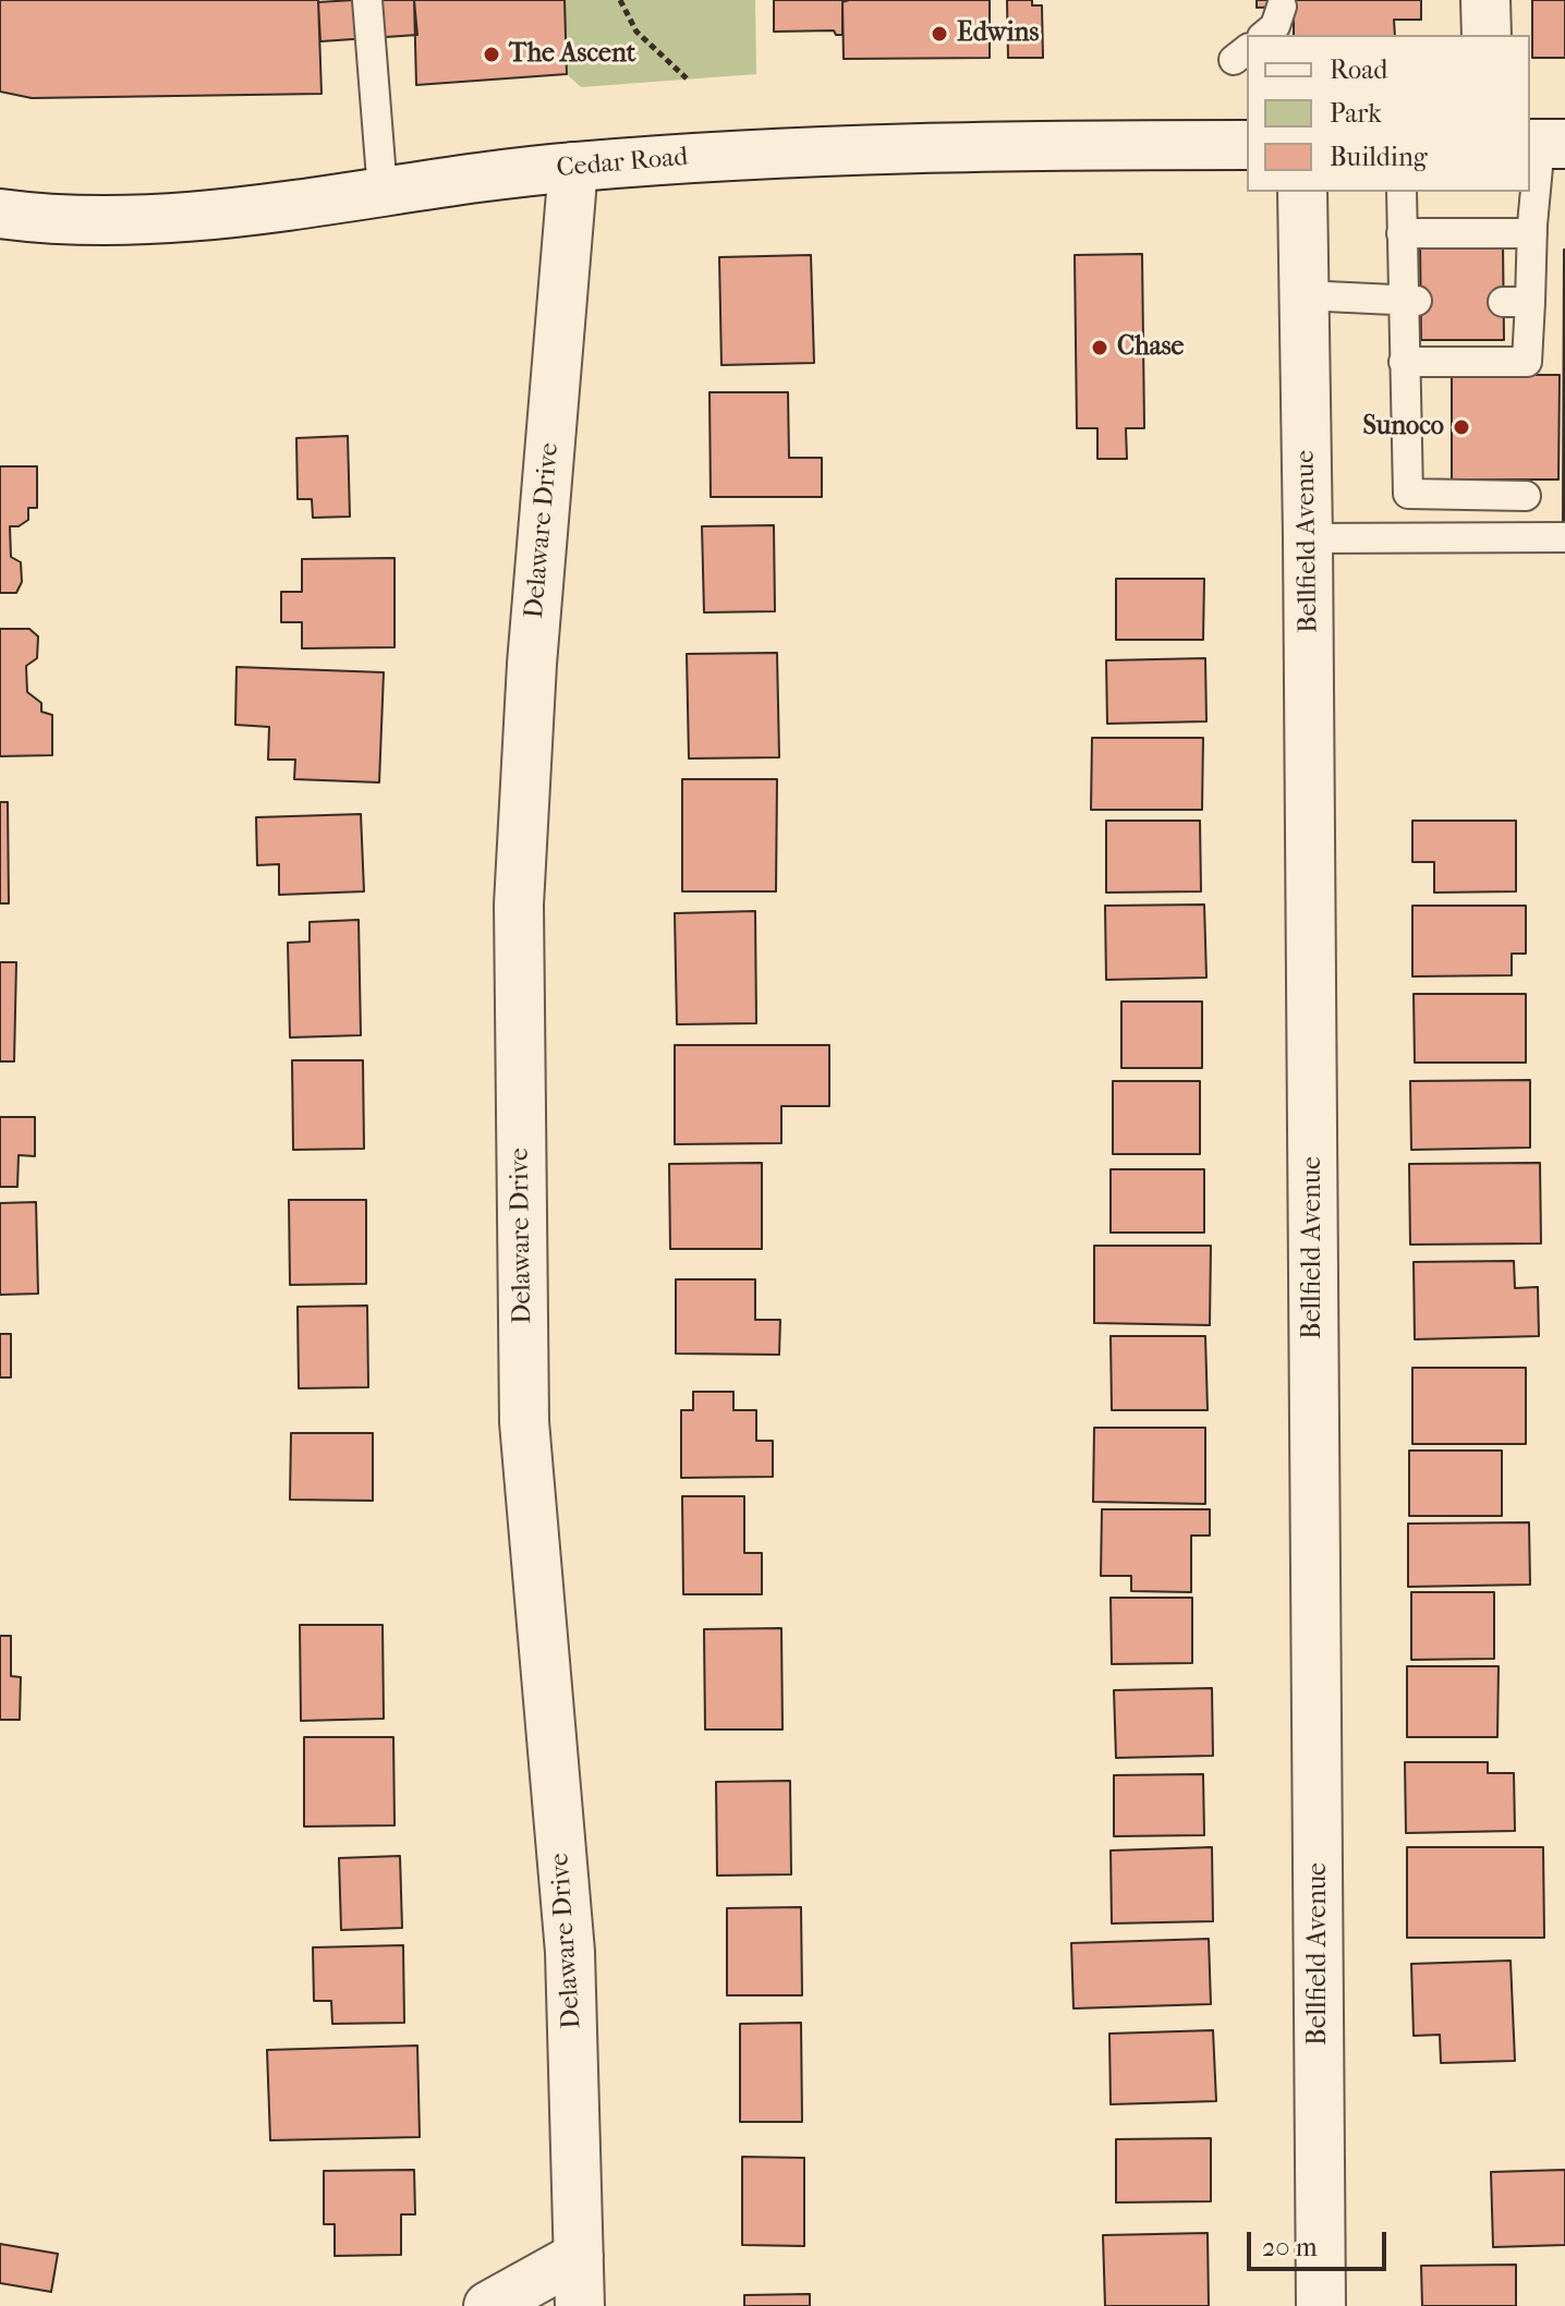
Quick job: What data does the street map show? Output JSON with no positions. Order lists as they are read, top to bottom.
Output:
{
  "streets": {
    "street": ["Cedar Road", "Delaware Drive", "Bellfield Avenue"]
  },
  "crossings": [
    ["Cedar Road", "Delaware Drive"]
  ],
  "places": [
    "Edwins",
    "The Ascent",
    "Chase",
    "Sunoco"
  ],
  "legend": ["Road", "Park", "Building"],
  "scale_bar": "20 m"
}
